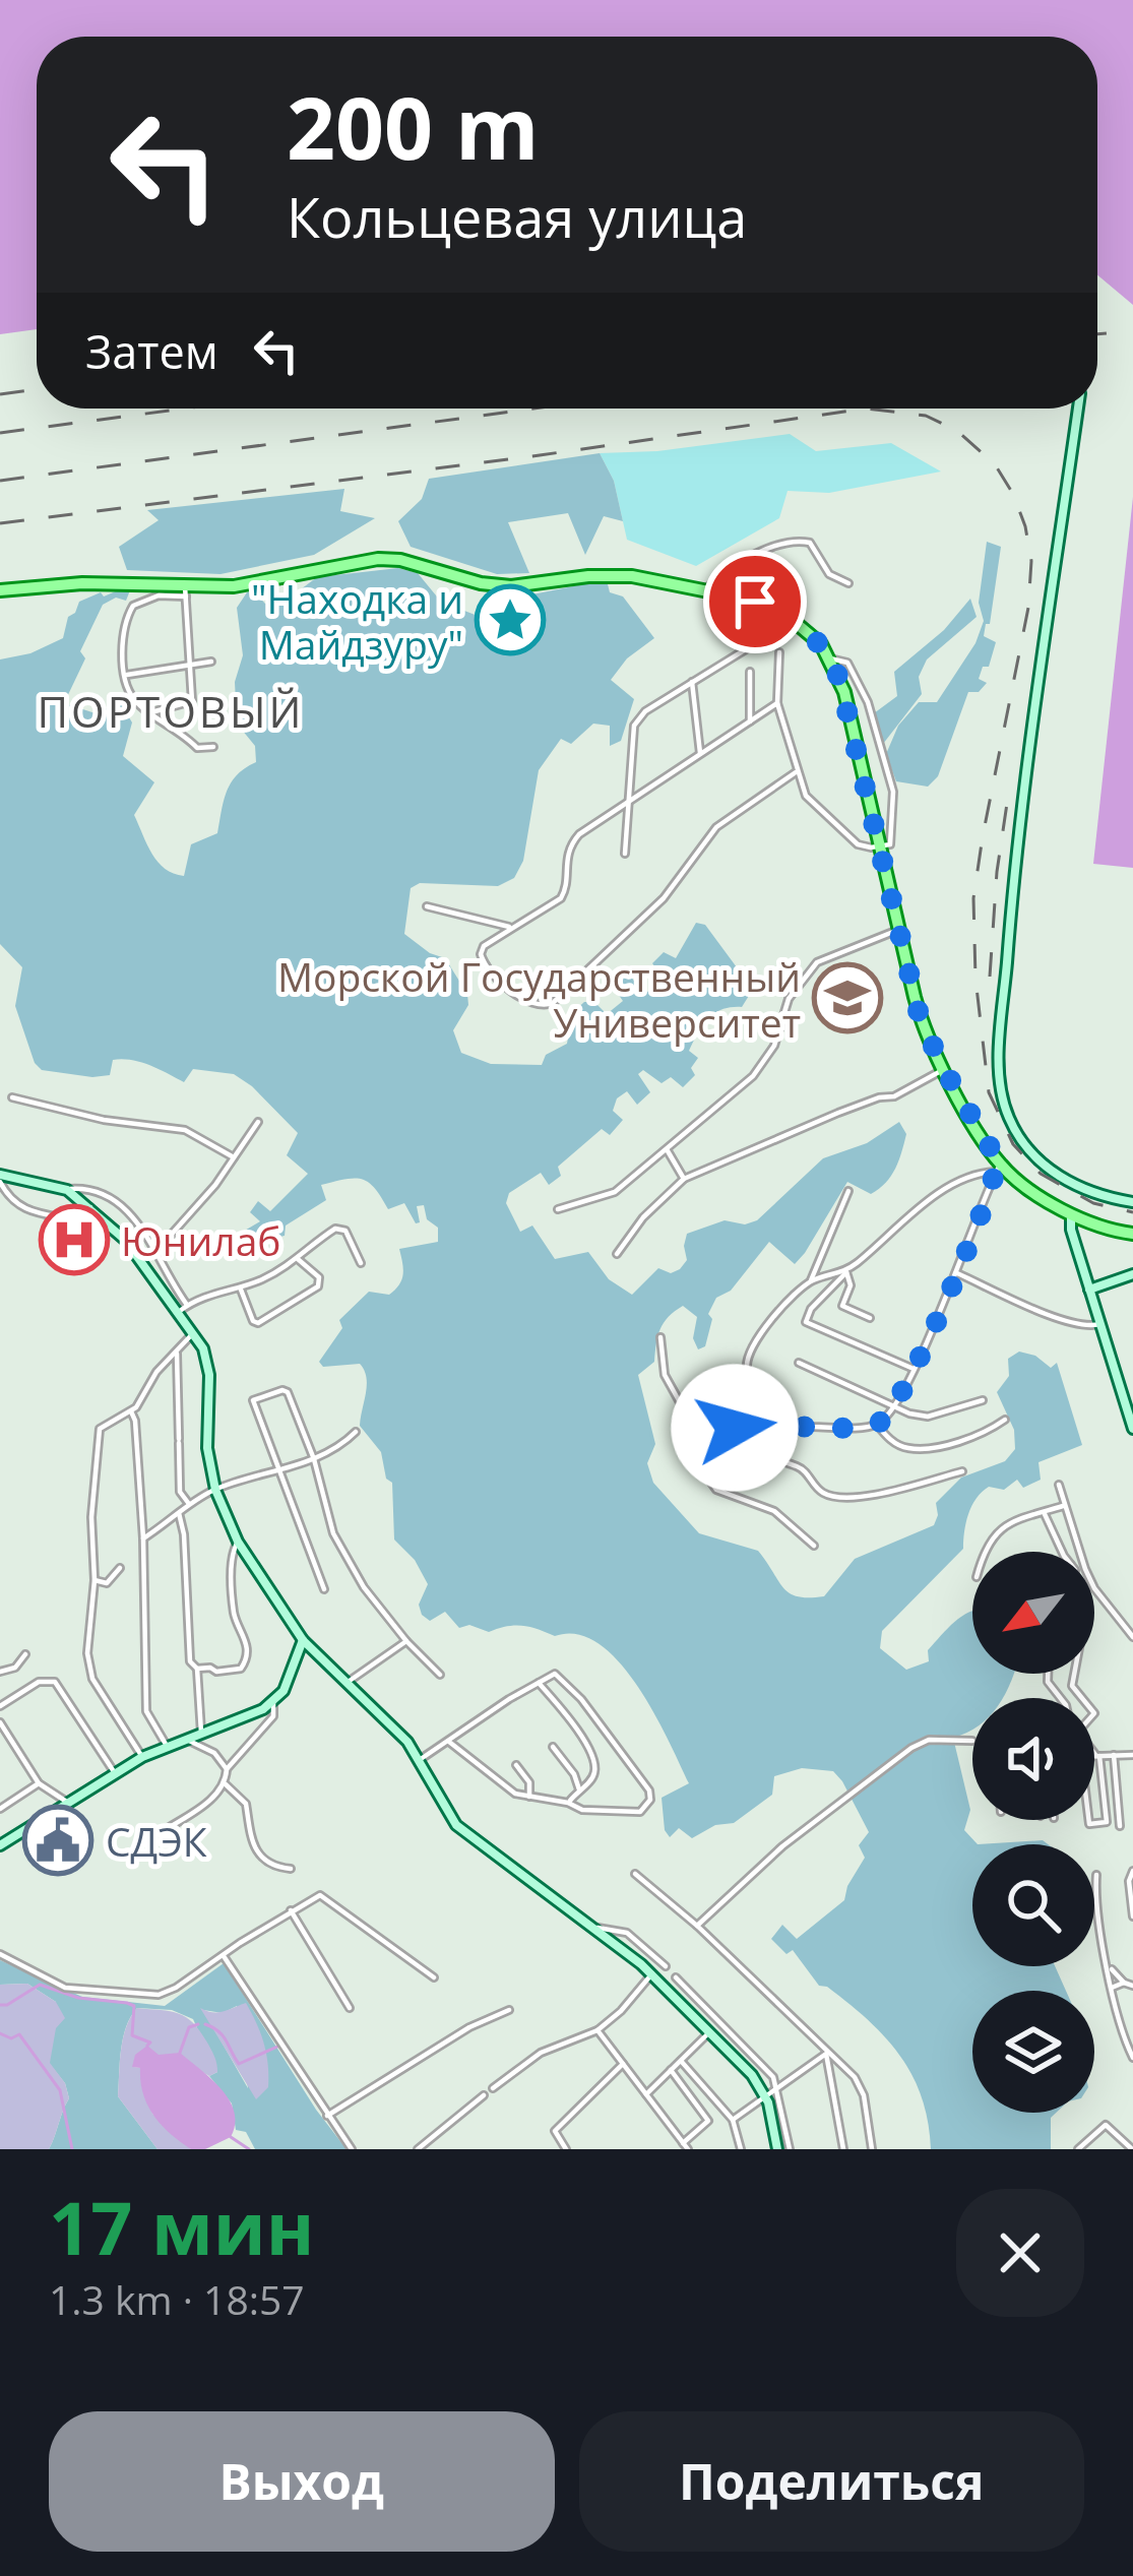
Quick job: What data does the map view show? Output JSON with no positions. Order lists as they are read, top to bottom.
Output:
{
  "districts": ["ПОРТОВЫЙ"],
  "places": {
    "place": ["\"Находка и Майдзуру\""],
    "school or university": ["Морской Государственный Университет"],
    "hospital": ["Юнилаб"],
    "public building": ["СДЭК"]
  },
  "north": "bottom left",
  "page": {
    "turn": ["200 m", "Кольцевая улица"],
    "then": "Затем",
    "heading": ["17 мин", "1.3 km · 18:57"],
    "buttons": ["Выход", "Поделиться"]
  }
}
